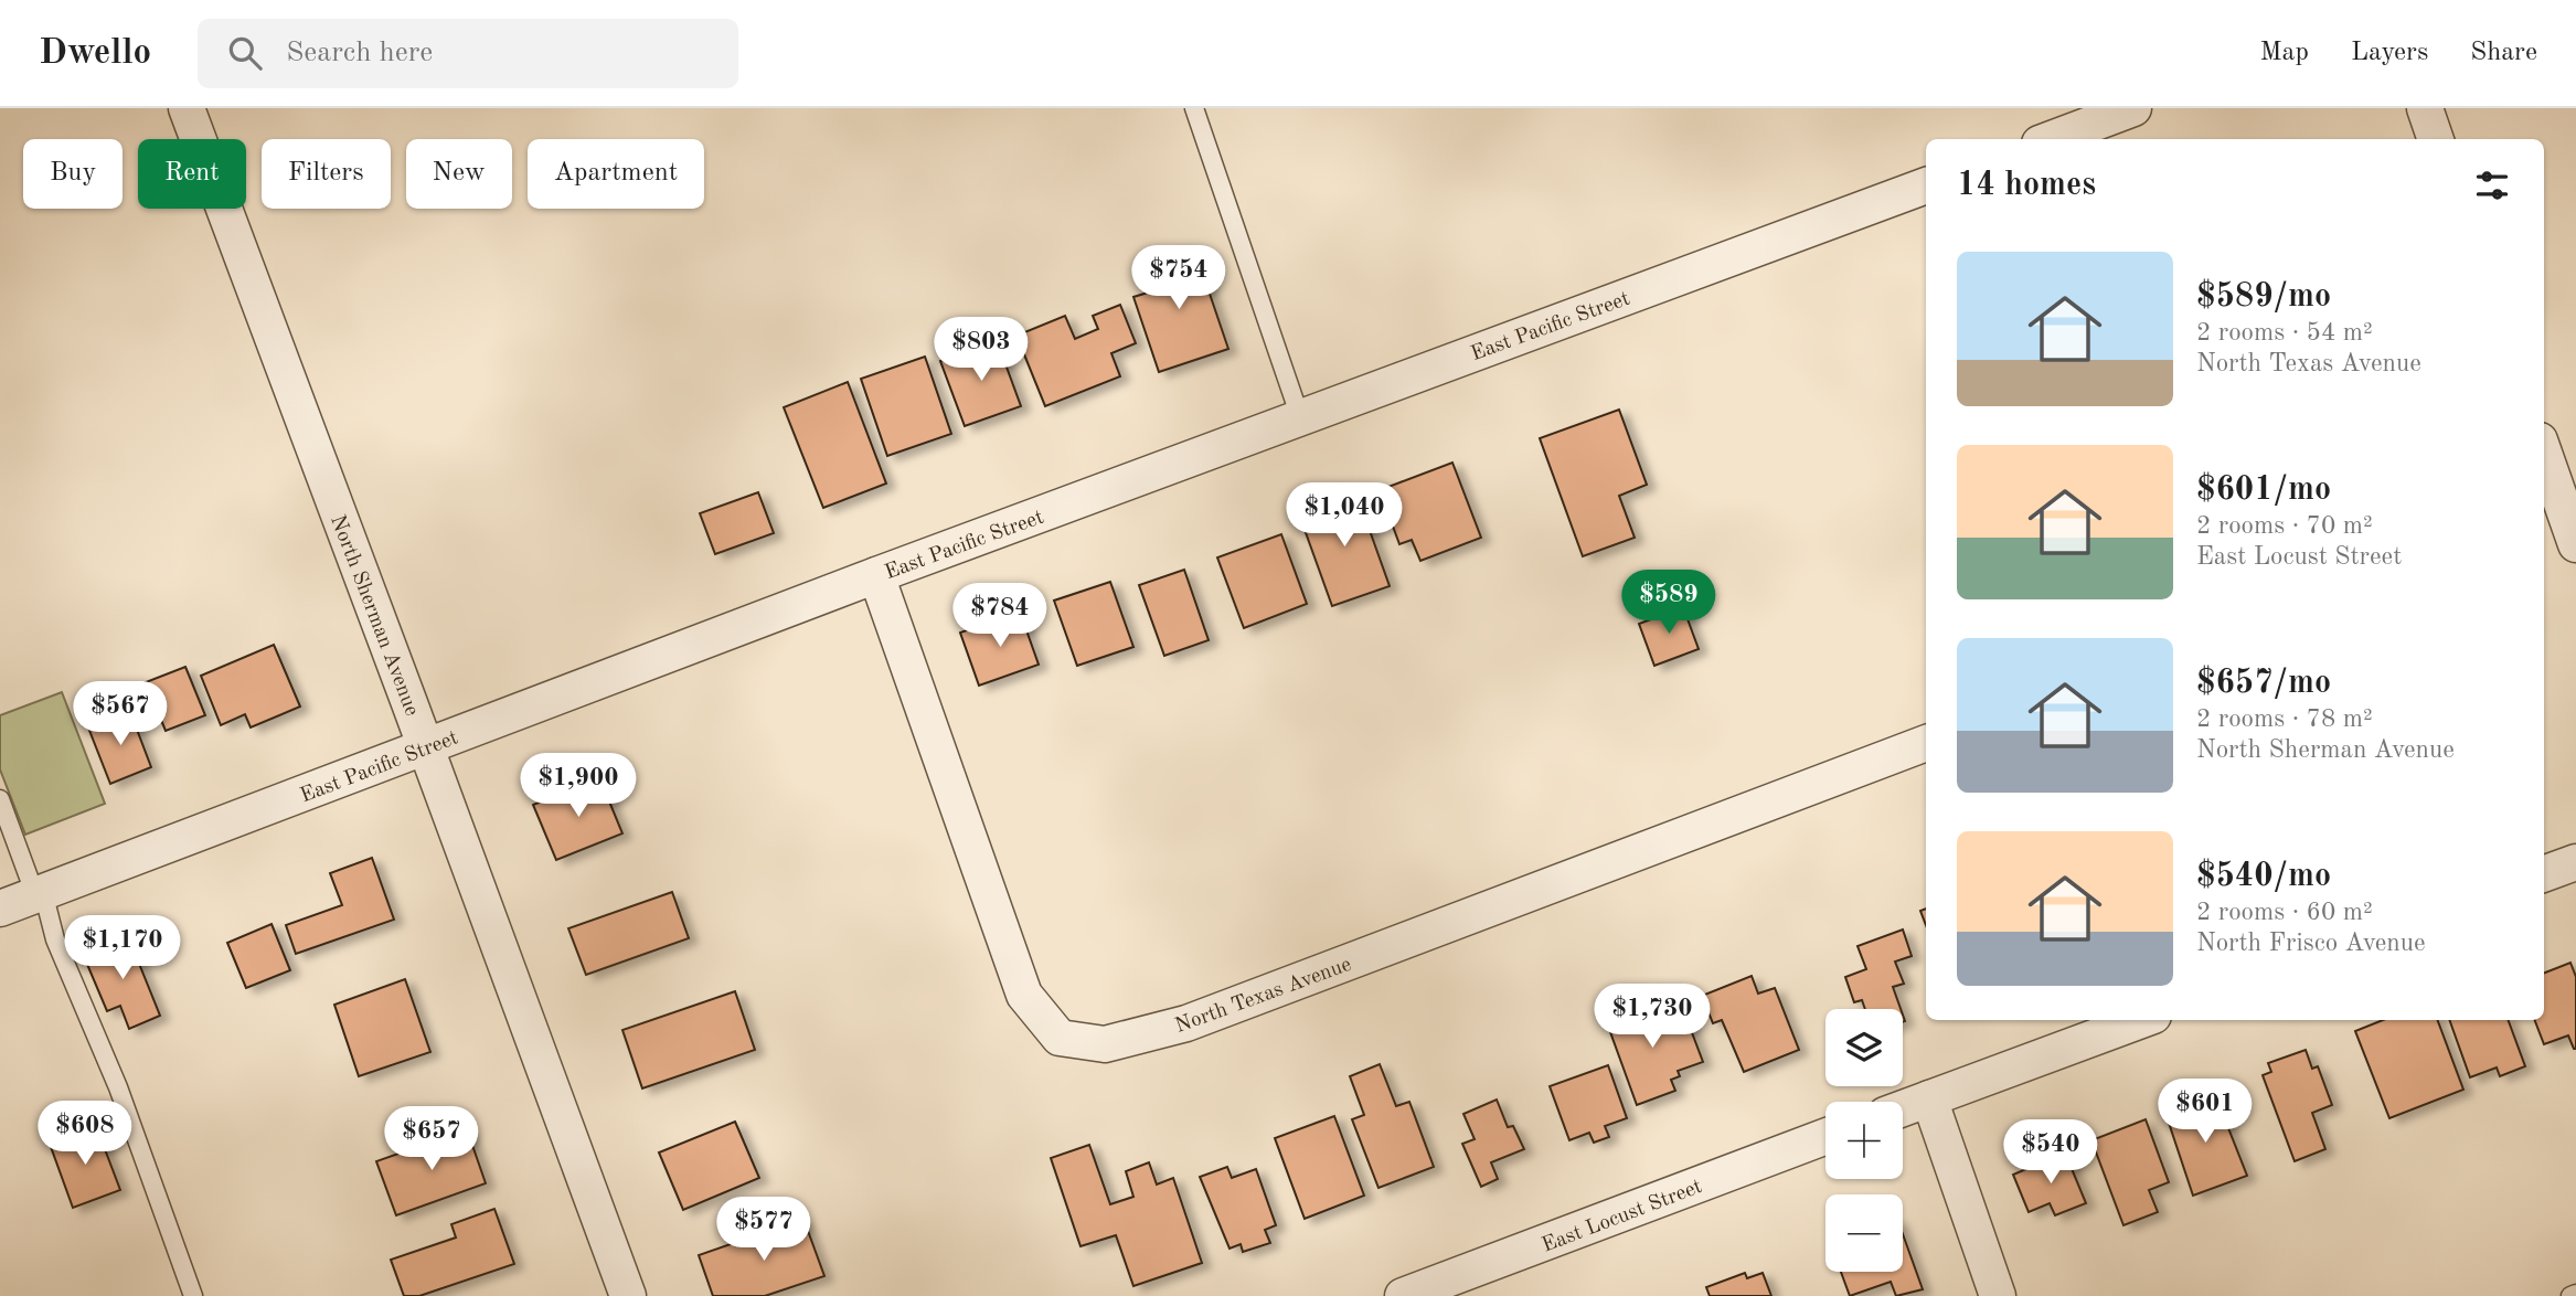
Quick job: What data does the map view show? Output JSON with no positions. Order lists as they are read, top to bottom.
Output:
{
  "streets": {
    "street": [
      "East Pacific Street",
      "North Sherman Avenue",
      "North Texas Avenue",
      "East Locust Street"
    ]
  },
  "crossings": [
    ["East Pacific Street", "North Sherman Avenue"],
    ["East Pacific Street", "North Texas Avenue"]
  ],
  "page": {
    "header": "Dwello",
    "search": "Search here",
    "nav": ["Map", "Layers", "Share"],
    "chip": [
      "Buy",
      "Rent",
      "Filters",
      "New",
      "Apartment"
    ],
    "heading": "14 homes",
    "list": [
      {
        "name": "$589/mo",
        "note": "2 rooms · 54 m² · North Texas Avenue"
      },
      {
        "name": "$601/mo",
        "note": "2 rooms · 70 m² · East Locust Street"
      },
      {
        "name": "$657/mo",
        "note": "2 rooms · 78 m² · North Sherman Avenue"
      },
      {
        "name": "$540/mo",
        "note": "2 rooms · 60 m² · North Frisco Avenue"
      }
    ],
    "price": [
      "$754",
      "$803",
      "$1,040",
      "$589",
      "$784",
      "$567",
      "$1,900",
      "$1,170",
      "$1,730",
      "$601",
      "$608",
      "$657",
      "$540",
      "$577"
    ],
    "map_buttons": ["+", "−"]
  }
}
